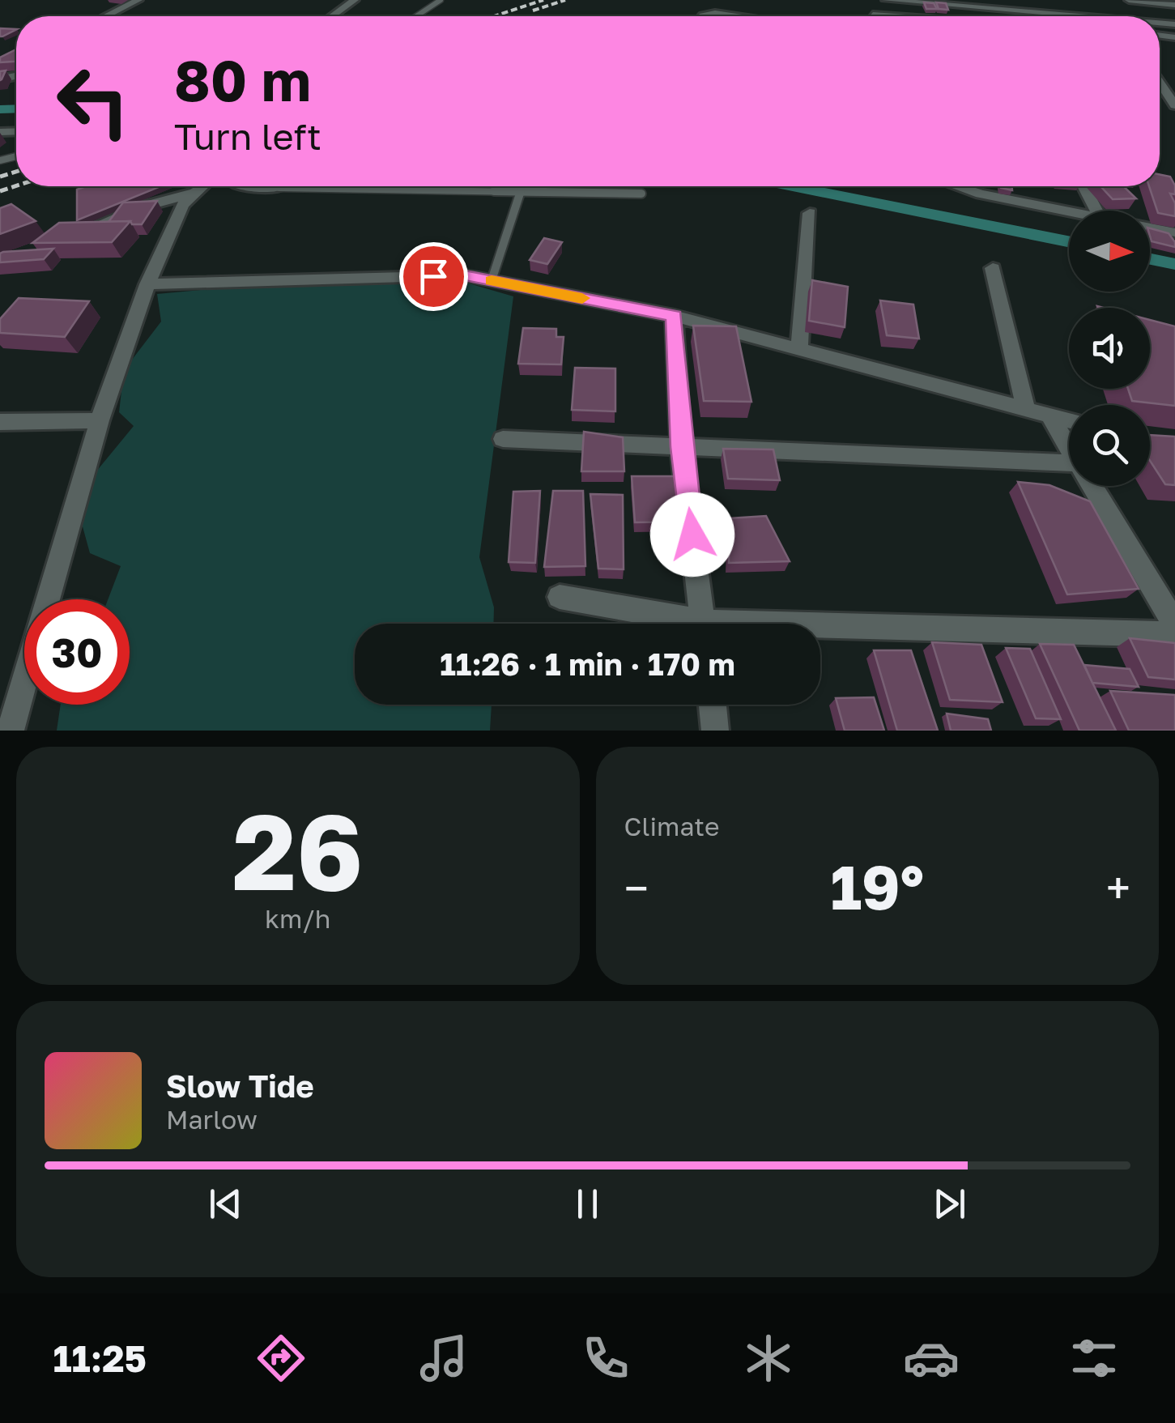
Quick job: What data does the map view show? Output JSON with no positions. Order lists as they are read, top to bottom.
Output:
{
  "north": "right",
  "page": {
    "turn": ["80 m", "Turn left"],
    "limit": "30",
    "trip": "11:26 · 1 min · 170 m",
    "tile": [
      ["26", "km/h"],
      "Climate"
    ],
    "heat": ["−", "19°", "+"],
    "song": ["Slow Tide", "Marlow"],
    "tabs": "11:25"
  }
}
